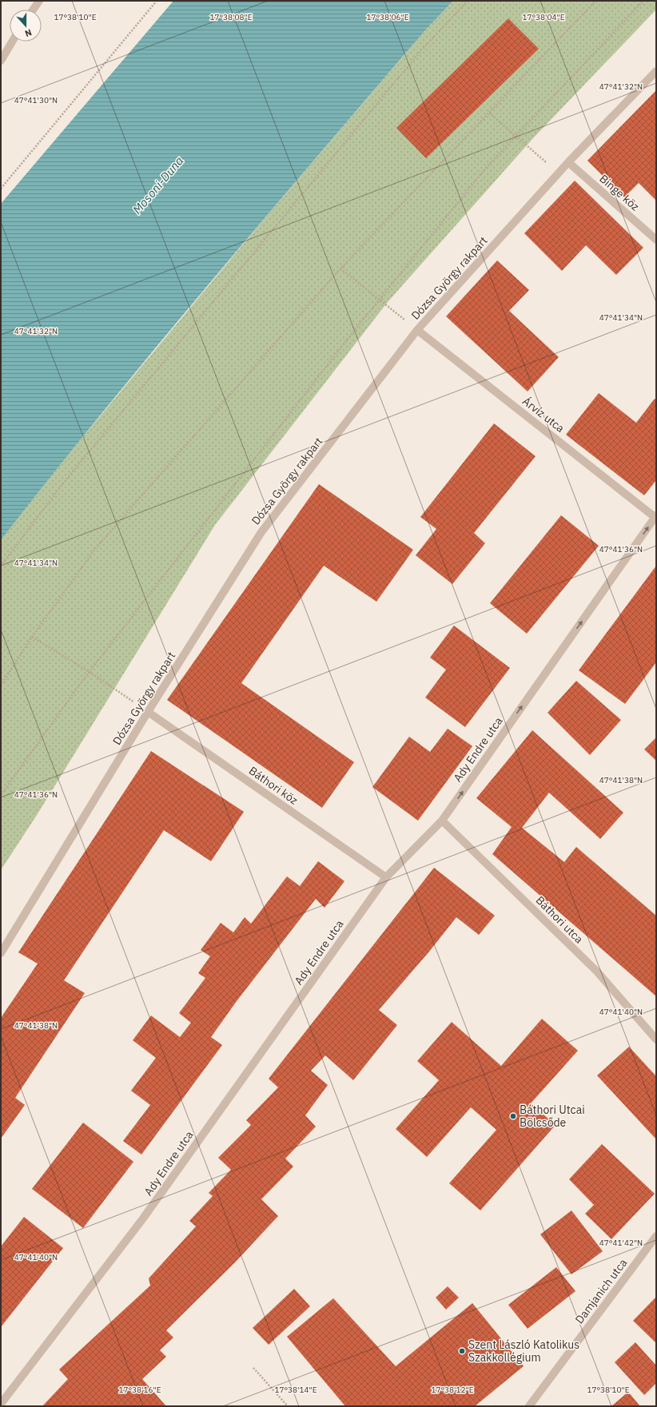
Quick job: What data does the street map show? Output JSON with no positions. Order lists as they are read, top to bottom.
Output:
{
  "streets": {
    "street": [
      "Binge köz",
      "Dózsa György rakpart",
      "Árvíz utca",
      "Ady Endre utca",
      "Báthori köz",
      "Báthori utca",
      "Damjanich utca"
    ]
  },
  "crossings": [
    ["Binge köz", "Dózsa György rakpart"],
    ["Dózsa György rakpart", "Árvíz utca"],
    ["Dózsa György rakpart", "Báthori köz"],
    ["Árvíz utca", "Ady Endre utca"],
    ["Ady Endre utca", "Báthori köz"],
    ["Ady Endre utca", "Báthori utca"]
  ],
  "water": ["Mosoni-Duna"],
  "places": ["Báthori Utcai Bölcsőde", "Szent László Katolikus Szakkollégium"],
  "north": "bottom",
  "coordinates": [
    "17°38'10\"E",
    "17°38'08\"E",
    "17°38'06\"E",
    "17°38'04\"E",
    "47°41'32\"N",
    "47°41'30\"N",
    "47°41'34\"N",
    "47°41'36\"N",
    "47°41'38\"N",
    "47°41'40\"N",
    "47°41'42\"N",
    "17°38'16\"E",
    "17°38'14\"E",
    "17°38'12\"E"
  ]
}
